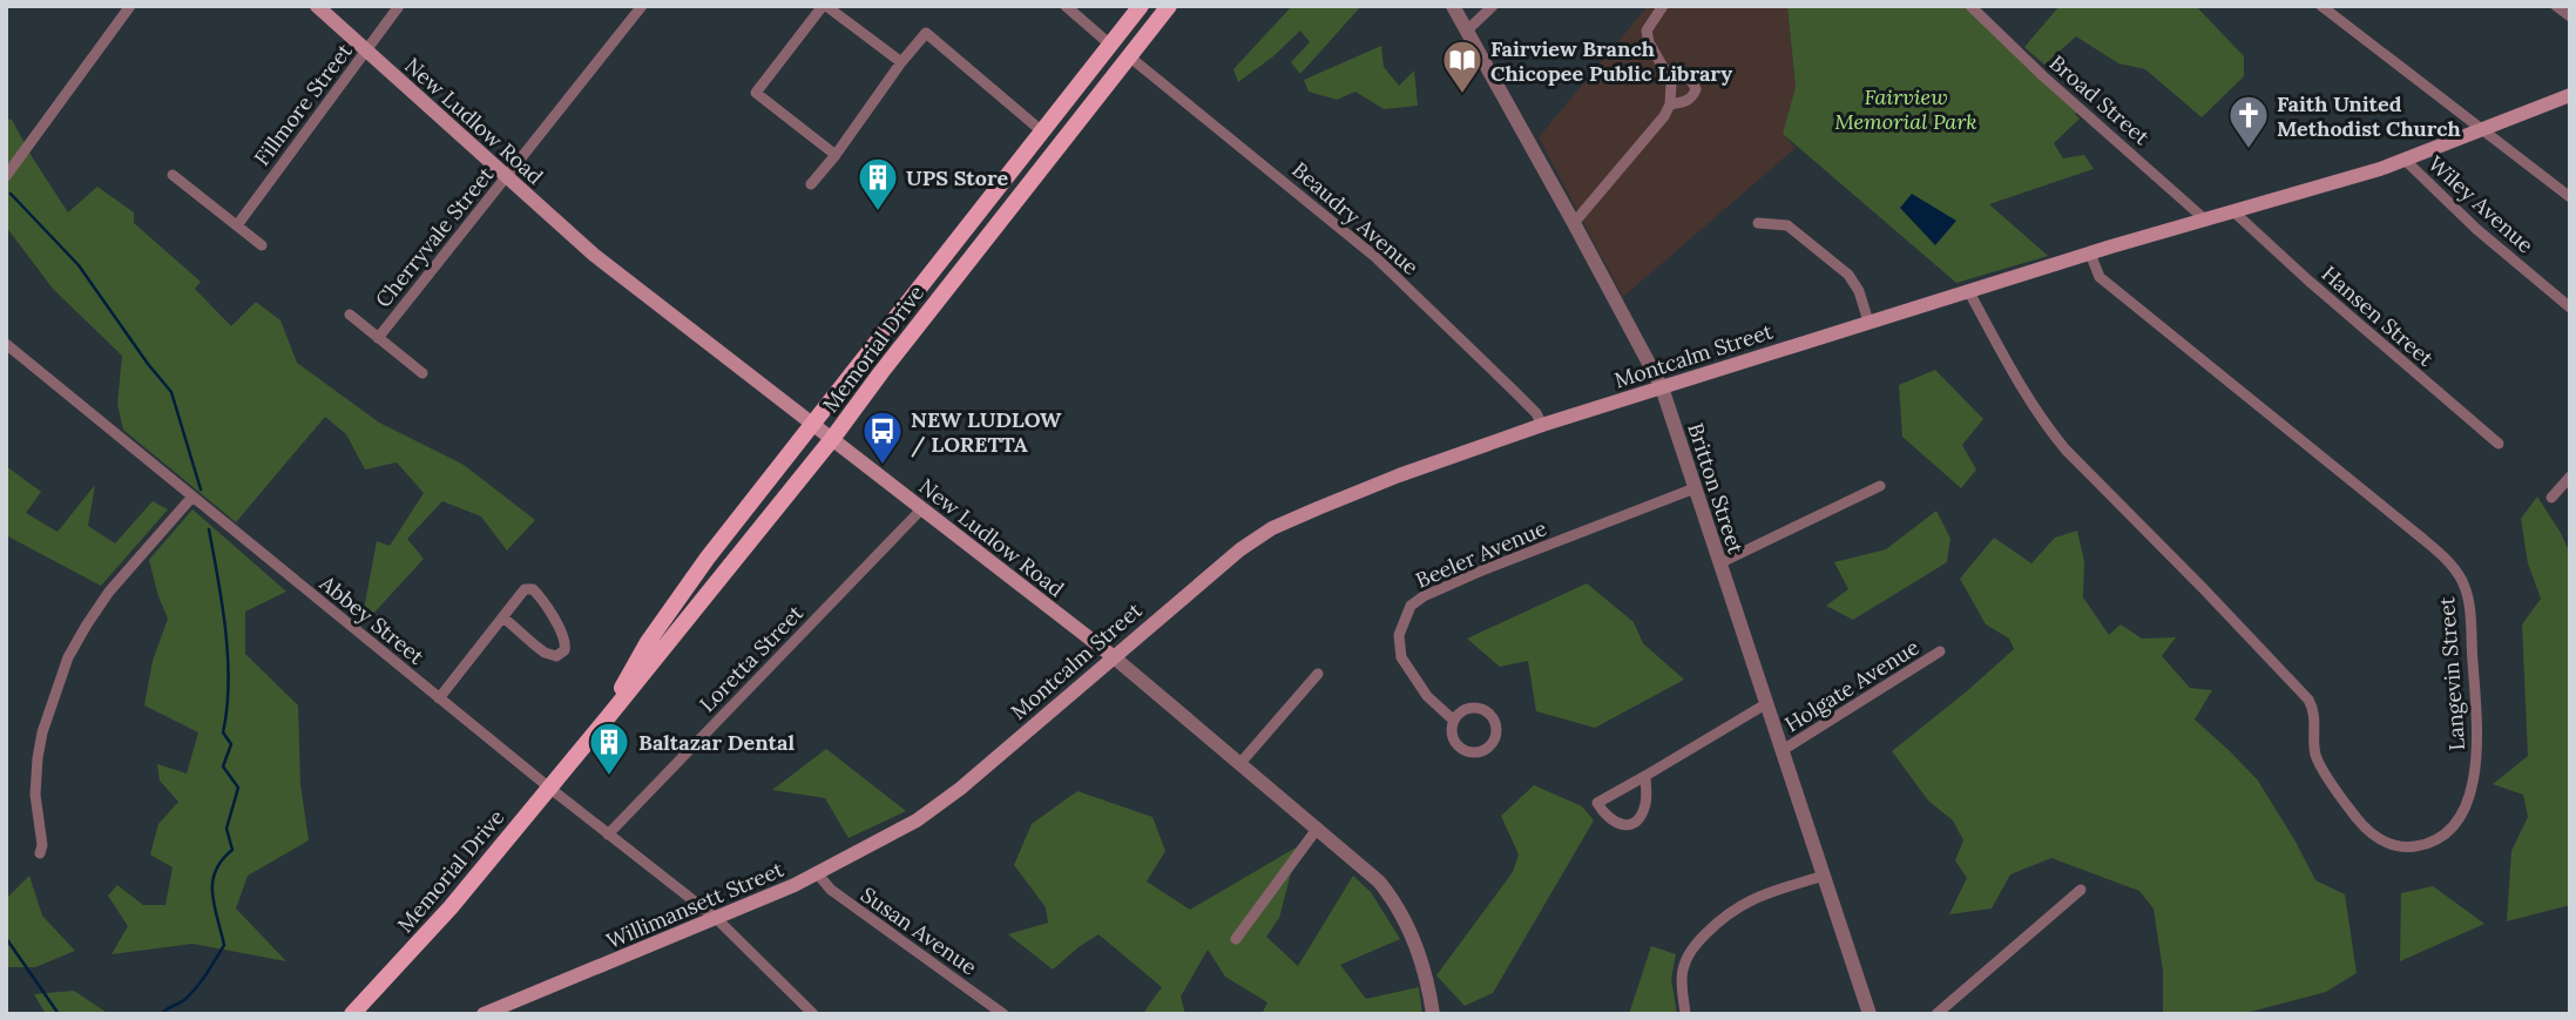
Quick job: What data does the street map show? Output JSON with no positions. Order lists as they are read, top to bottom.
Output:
{
  "streets": {
    "main road": [
      "New Ludlow Road",
      "Memorial Drive",
      "Montcalm Street",
      "Willimansett Street"
    ],
    "street": [
      "Broad Street",
      "Fillmore Street",
      "Wiley Avenue",
      "Beaudry Avenue",
      "Cherryvale Street",
      "Hansen Street",
      "Britton Street",
      "Beeler Avenue",
      "Abbey Street",
      "Loretta Street",
      "Langevin Street",
      "Holgate Avenue",
      "Susan Avenue"
    ]
  },
  "crossings": [
    ["Broad Street", "Montcalm Street"],
    ["Fillmore Street", "New Ludlow Road"],
    ["New Ludlow Road", "Cherryvale Street"],
    ["New Ludlow Road", "Memorial Drive"],
    ["New Ludlow Road", "Montcalm Street"],
    ["New Ludlow Road", "Loretta Street"],
    ["Wiley Avenue", "Montcalm Street"],
    ["Beaudry Avenue", "Memorial Drive"],
    ["Beaudry Avenue", "Montcalm Street"],
    ["Hansen Street", "Montcalm Street"],
    ["Memorial Drive", "Abbey Street"],
    ["Montcalm Street", "Britton Street"],
    ["Montcalm Street", "Langevin Street"],
    ["Montcalm Street", "Willimansett Street"],
    ["Britton Street", "Beeler Avenue"],
    ["Britton Street", "Holgate Avenue"],
    ["Abbey Street", "Loretta Street"],
    ["Abbey Street", "Willimansett Street"],
    ["Willimansett Street", "Susan Avenue"]
  ],
  "parks": ["Fairview Memorial Park"],
  "places": {
    "library": ["Fairview Branch Chicopee Public Library"],
    "church": ["Faith United Methodist Church"],
    "building": ["UPS Store", "Baltazar Dental"],
    "bus stop": ["NEW LUDLOW / LORETTA"]
  }
}
